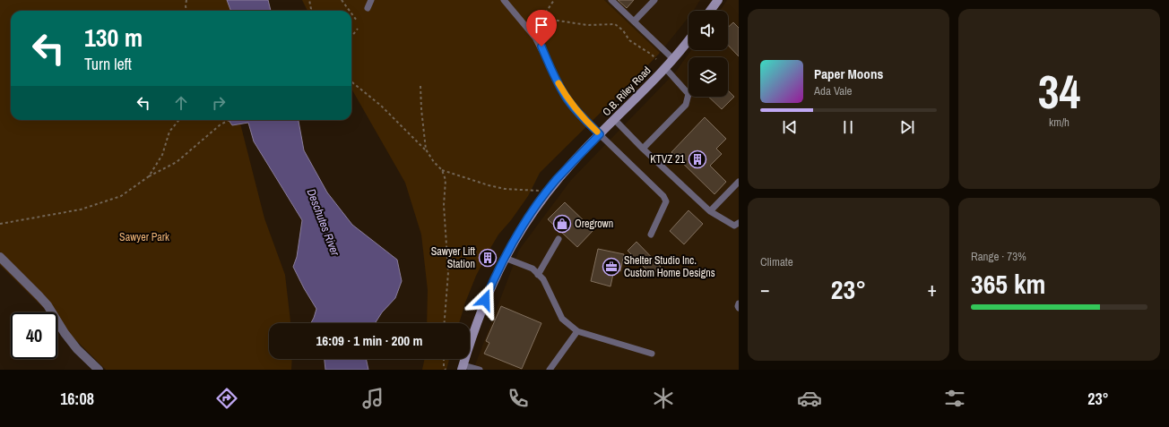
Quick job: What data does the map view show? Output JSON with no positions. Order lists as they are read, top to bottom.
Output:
{
  "streets": {
    "street": ["O.B. Riley Road"]
  },
  "water": ["Deschutes River"],
  "parks": ["Sawyer Park"],
  "places": {
    "building": ["KTVZ 21", "Sawyer Lift Station"],
    "shop": ["Oregrown"],
    "office": ["Shelter Studio Inc. Custom Home Designs"]
  },
  "page": {
    "tile": [
      ["34", "km/h"],
      "Climate",
      ["Range · 73%", "365 km"]
    ],
    "turn": ["130 m", "Turn left"],
    "song": ["Paper Moons", "Ada Vale"],
    "heat": ["−", "23°", "+"],
    "limit": "40",
    "trip": "16:09 · 1 min · 200 m",
    "tabs": ["16:08", "23°"]
  }
}
